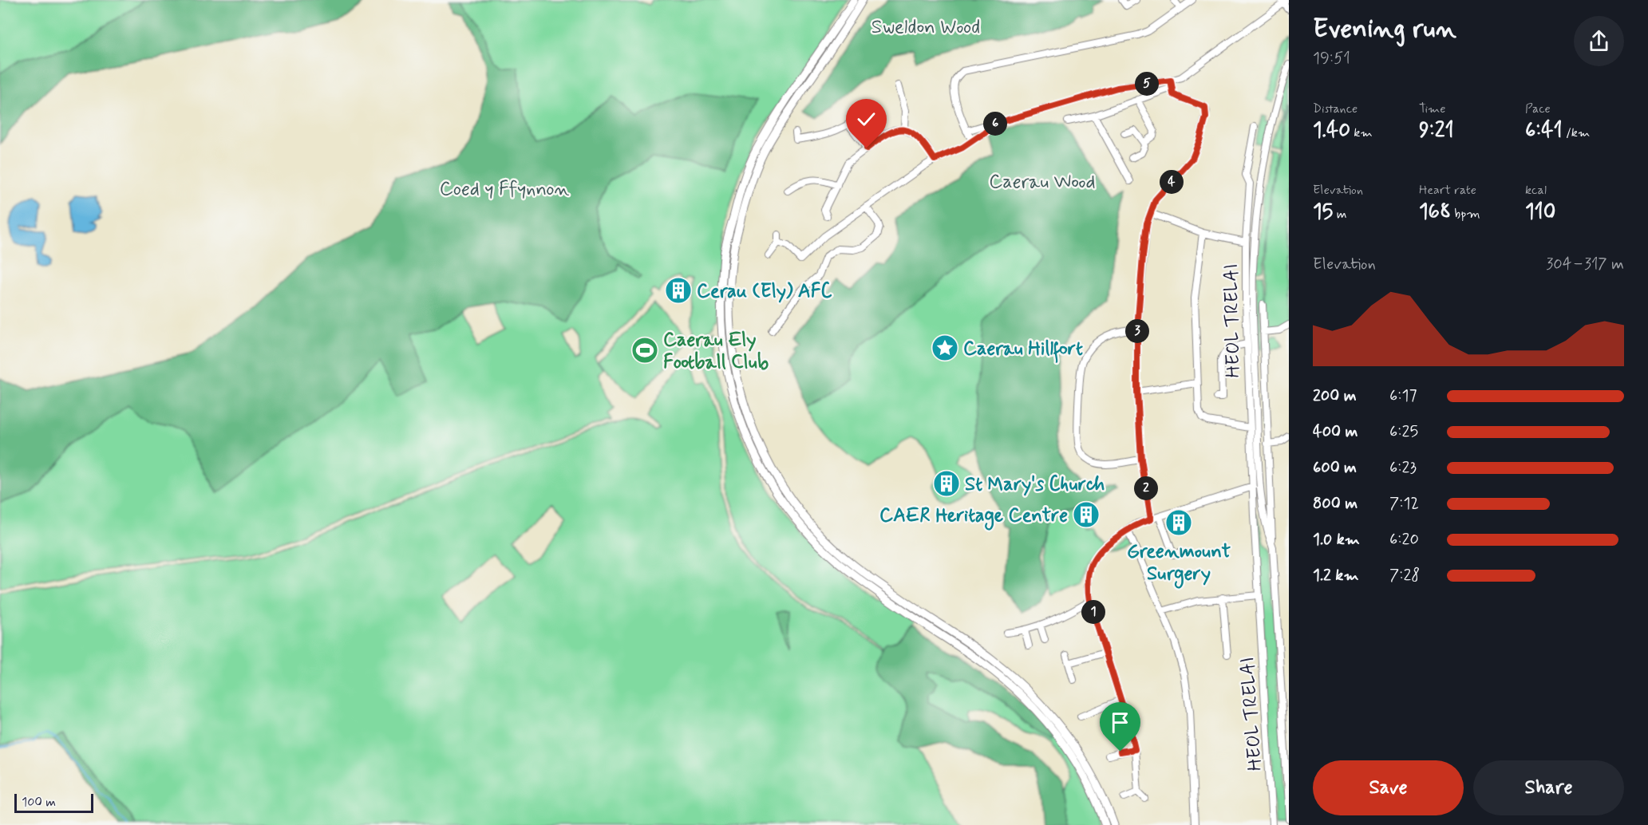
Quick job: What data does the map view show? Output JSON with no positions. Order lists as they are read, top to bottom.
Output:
{
  "streets": {
    "street": ["HEOL TRELAI"]
  },
  "parks": ["Sweldon Wood", "Caerau Wood", "Coed y Ffynnon"],
  "places": {
    "building": [
      "Cerau (Ely) AFC",
      "St Mary's Church",
      "CAER Heritage Centre",
      "Greenmount Surgery"
    ],
    "place": ["Caerau Hillfort"],
    "sports": ["Caerau Ely Football Club"]
  },
  "scale_bar": "100 m",
  "page": {
    "heading": ["Evening run", "19:51"],
    "pins": [
      "5",
      "6",
      "4",
      "3",
      "2",
      "1"
    ],
    "stats": [
      ["Distance", "1.40 km"],
      ["Time", "9:21"],
      ["Pace", "6:41 /km"],
      ["Elevation", "15 m"],
      ["Heart rate", "168 bpm"],
      ["kcal", "110"]
    ],
    "chart": ["Elevation", "304–317 m"],
    "list": [
      {
        "name": "200 m",
        "note": "6:17"
      },
      {
        "name": "400 m",
        "note": "6:25"
      },
      {
        "name": "600 m",
        "note": "6:23"
      },
      {
        "name": "800 m",
        "note": "7:12"
      },
      {
        "name": "1.0 km",
        "note": "6:20"
      },
      {
        "name": "1.2 km",
        "note": "7:28"
      }
    ],
    "buttons": ["Save", "Share"],
    "scale": "100 m"
  }
}
